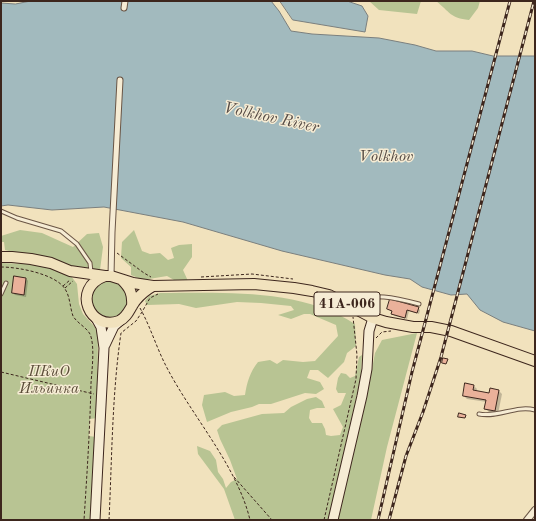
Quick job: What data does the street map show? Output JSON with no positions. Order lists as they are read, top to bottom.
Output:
{
  "streets": {
    "main road": ["41А-006"]
  },
  "water": ["Volkhov River", "Volkhov"],
  "parks": ["ПКиО Ильинка"]
}
